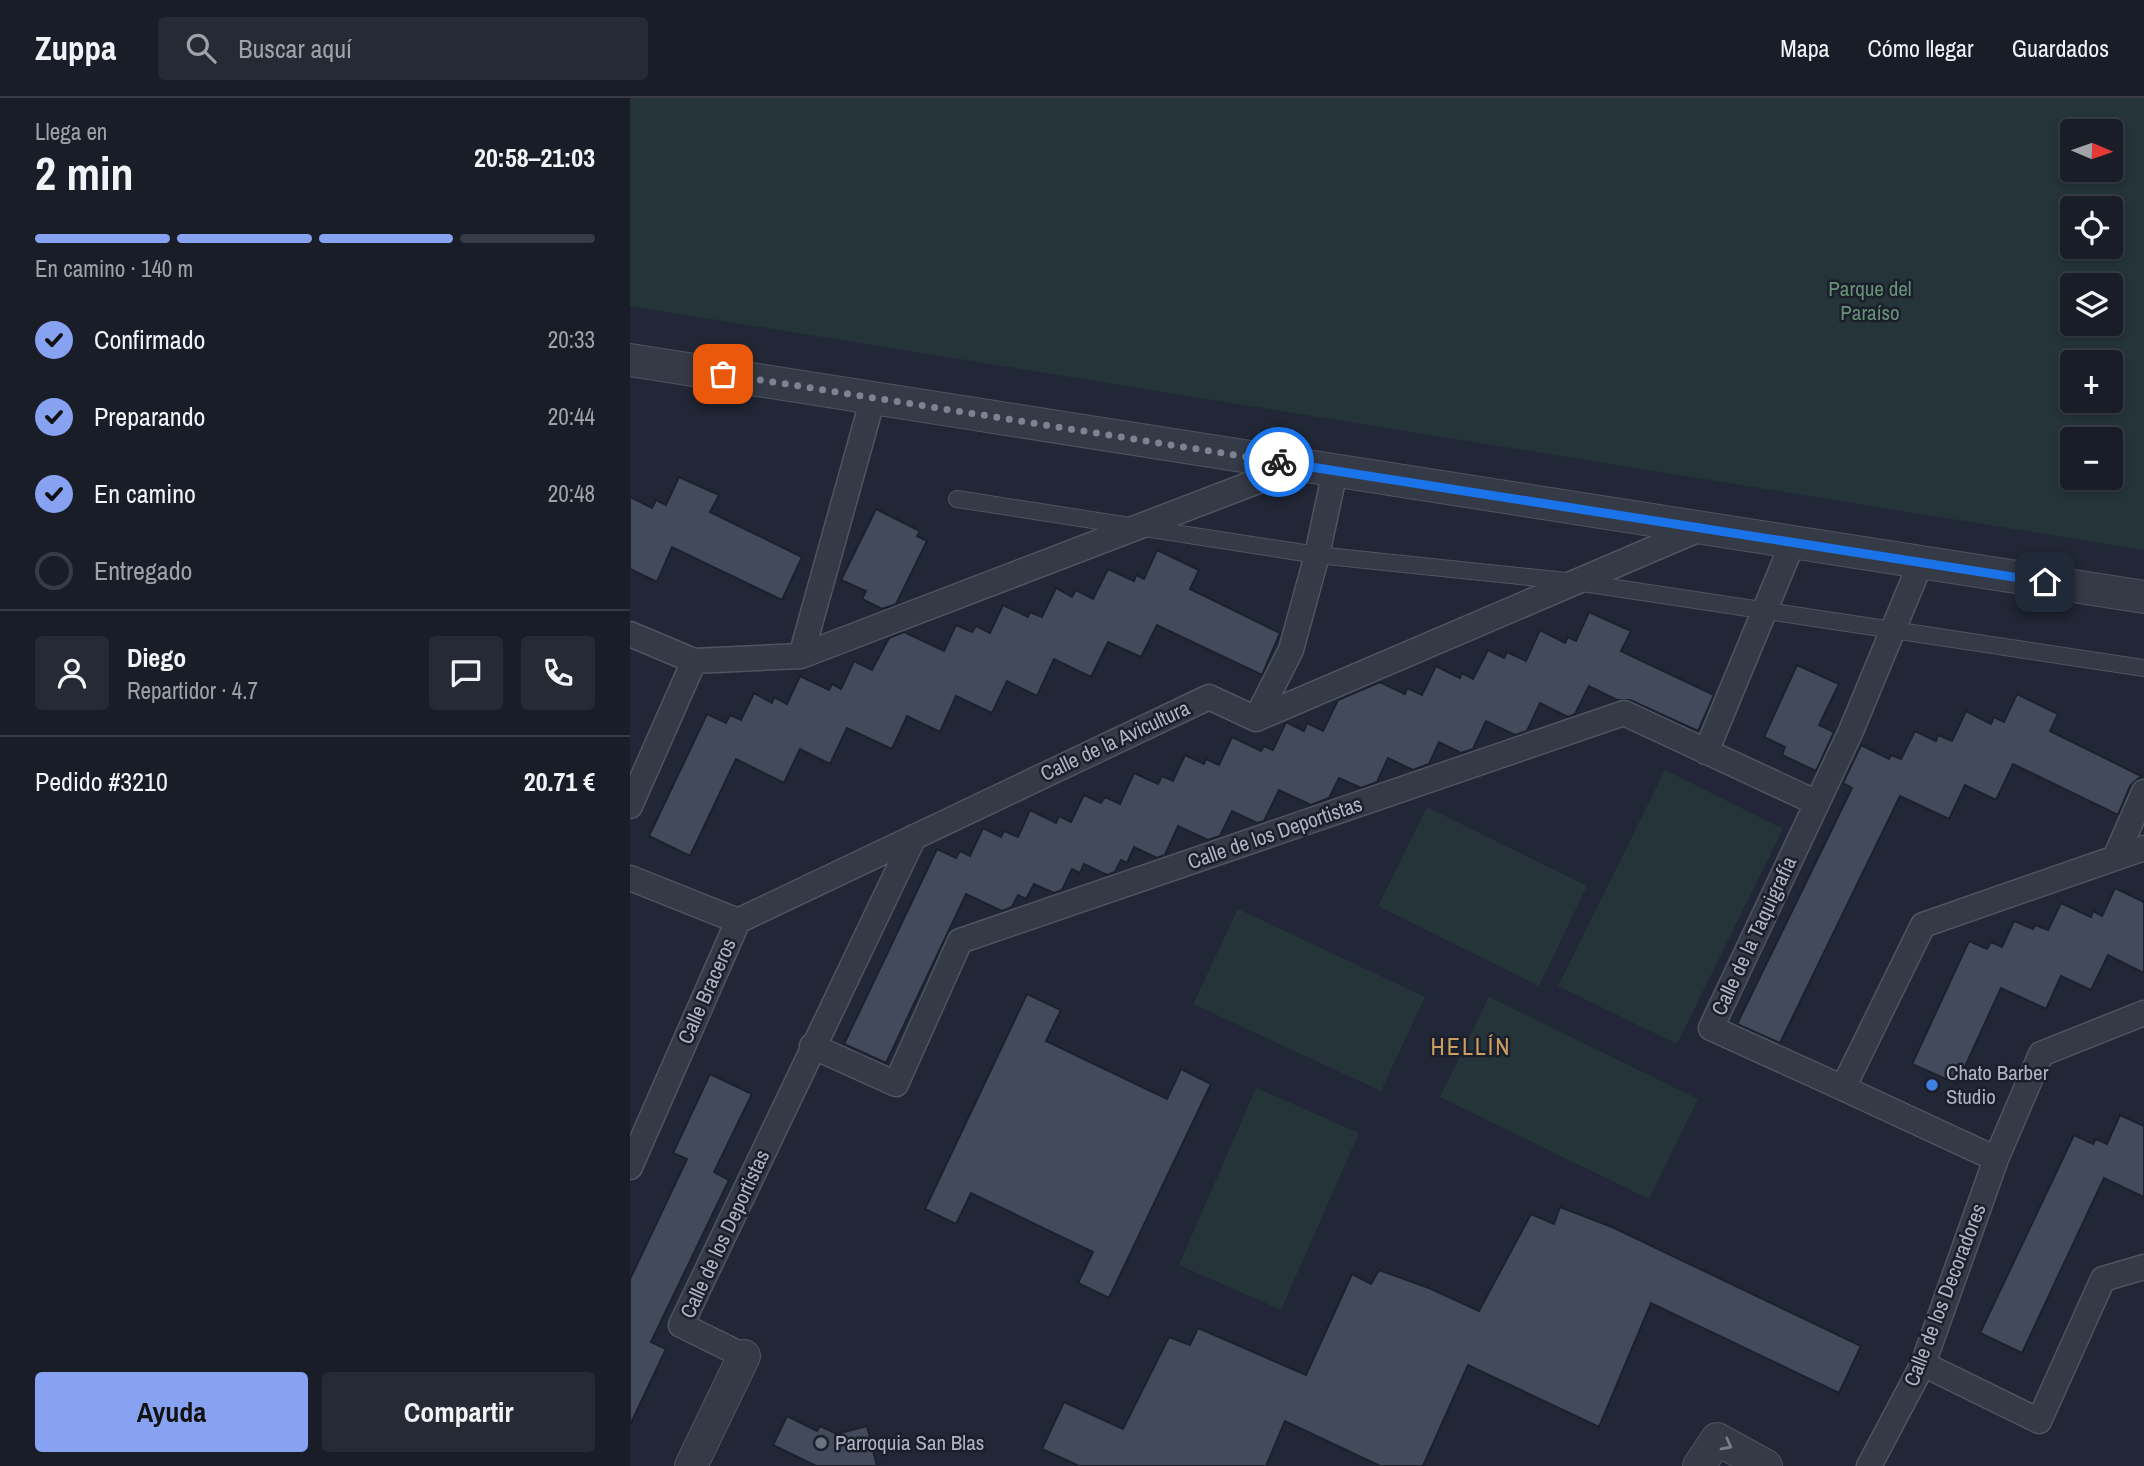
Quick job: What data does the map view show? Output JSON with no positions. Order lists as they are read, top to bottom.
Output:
{
  "streets": {
    "street": [
      "Calle de la Avicultura",
      "Calle de los Deportistas",
      "Calle de la Taquigrafía",
      "Calle Braceros",
      "Calle de los Decoradores"
    ]
  },
  "crossings": [
    ["Calle de la Avicultura", "Calle de los Deportistas"],
    ["Calle de la Avicultura", "Calle Braceros"],
    ["Calle de los Deportistas", "Calle de la Taquigrafía"]
  ],
  "districts": ["HELLÍN"],
  "parks": ["Parque del Paraíso"],
  "places": ["Chato Barber Studio", "Parroquia San Blas"],
  "north": "right",
  "page": {
    "header": "Zuppa",
    "search": "Buscar aquí",
    "nav": ["Mapa", "Cómo llegar", "Guardados"],
    "heading": ["2 min", "Llega en", "20:58–21:03"],
    "panel": [
      "Diego",
      "Repartidor · 4.7",
      "Pedido #3210",
      "20.71 €"
    ],
    "map_buttons": ["+", "−"],
    "bar": "En camino · 140 m",
    "list": [
      ["Confirmado", "20:33"],
      ["Preparando", "20:44"],
      ["En camino", "20:48"],
      "Entregado"
    ],
    "buttons": ["Ayuda", "Compartir"]
  }
}
